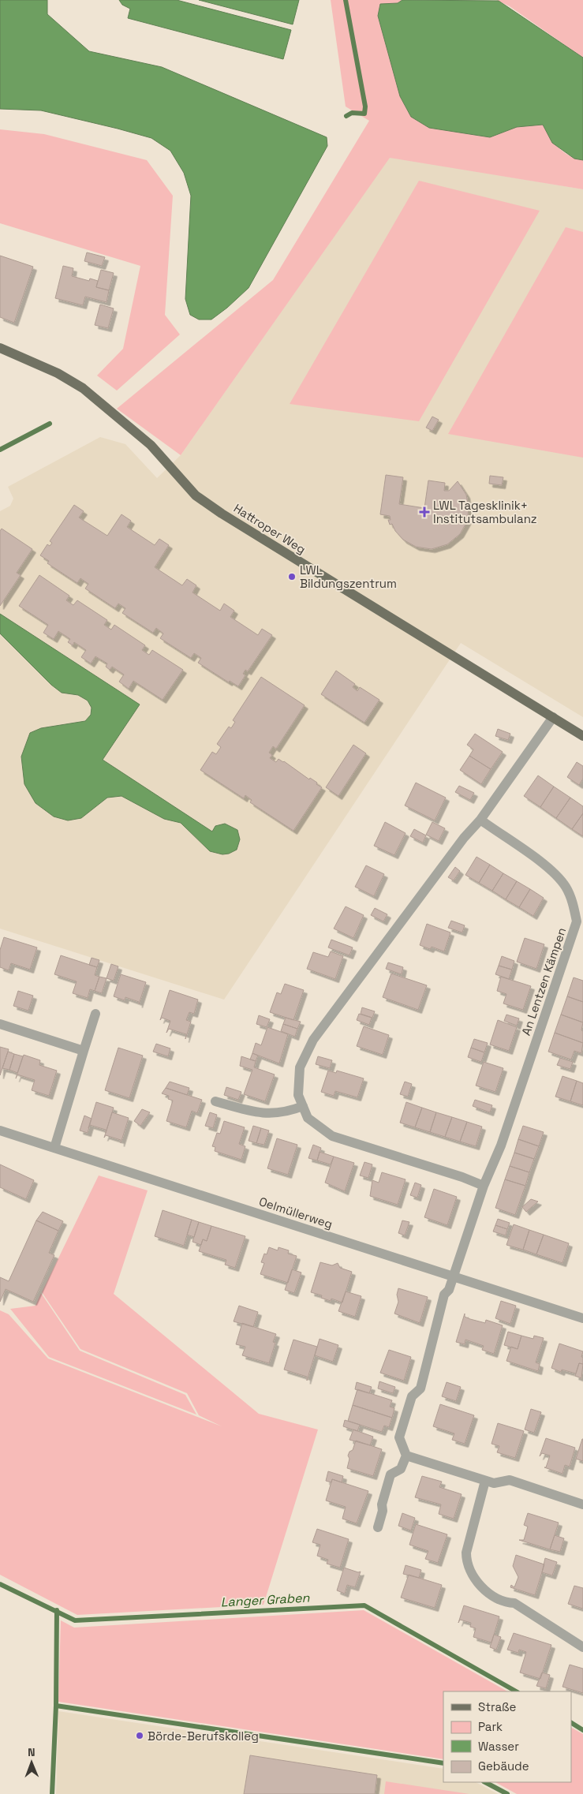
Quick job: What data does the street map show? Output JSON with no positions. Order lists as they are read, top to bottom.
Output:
{
  "streets": {
    "main road": ["Hattroper Weg"],
    "street": ["An Lentzen Kämpen", "Oelmüllerweg"]
  },
  "crossings": [
    ["An Lentzen Kämpen", "Oelmüllerweg"]
  ],
  "water": ["Langer Graben"],
  "places": {
    "health": ["LWL Tagesklinik+ Institutsambulanz"],
    "other": ["LWL Bildungszentrum", "Börde-Berufskolleg"]
  },
  "legend": [
    "Straße",
    "Park",
    "Wasser",
    "Gebäude"
  ],
  "north": "top"
}
